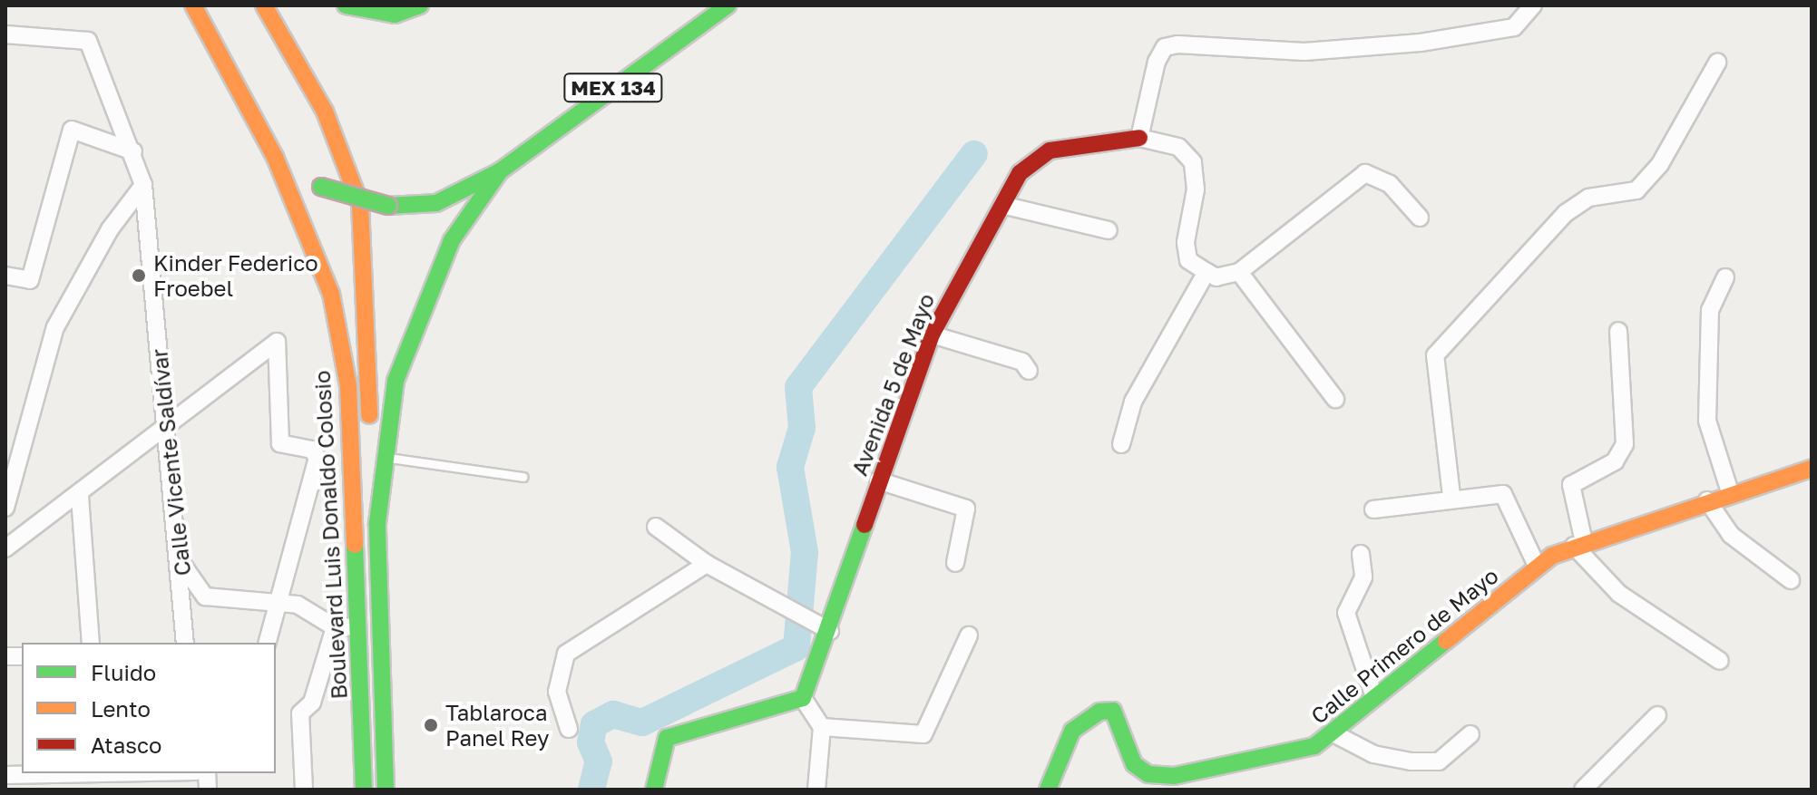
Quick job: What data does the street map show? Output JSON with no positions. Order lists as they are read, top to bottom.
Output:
{
  "streets": {
    "main road": [
      "MEX 134",
      "Avenida 5 de Mayo",
      "Boulevard Luis Donaldo Colosio",
      "Calle Primero de Mayo"
    ],
    "street": ["Calle Vicente Saldívar"]
  },
  "crossings": [
    ["MEX 134", "Boulevard Luis Donaldo Colosio"]
  ],
  "places": ["Kinder Federico Froebel", "Tablaroca Panel Rey"],
  "legend": ["Fluido", "Lento", "Atasco"]
}
